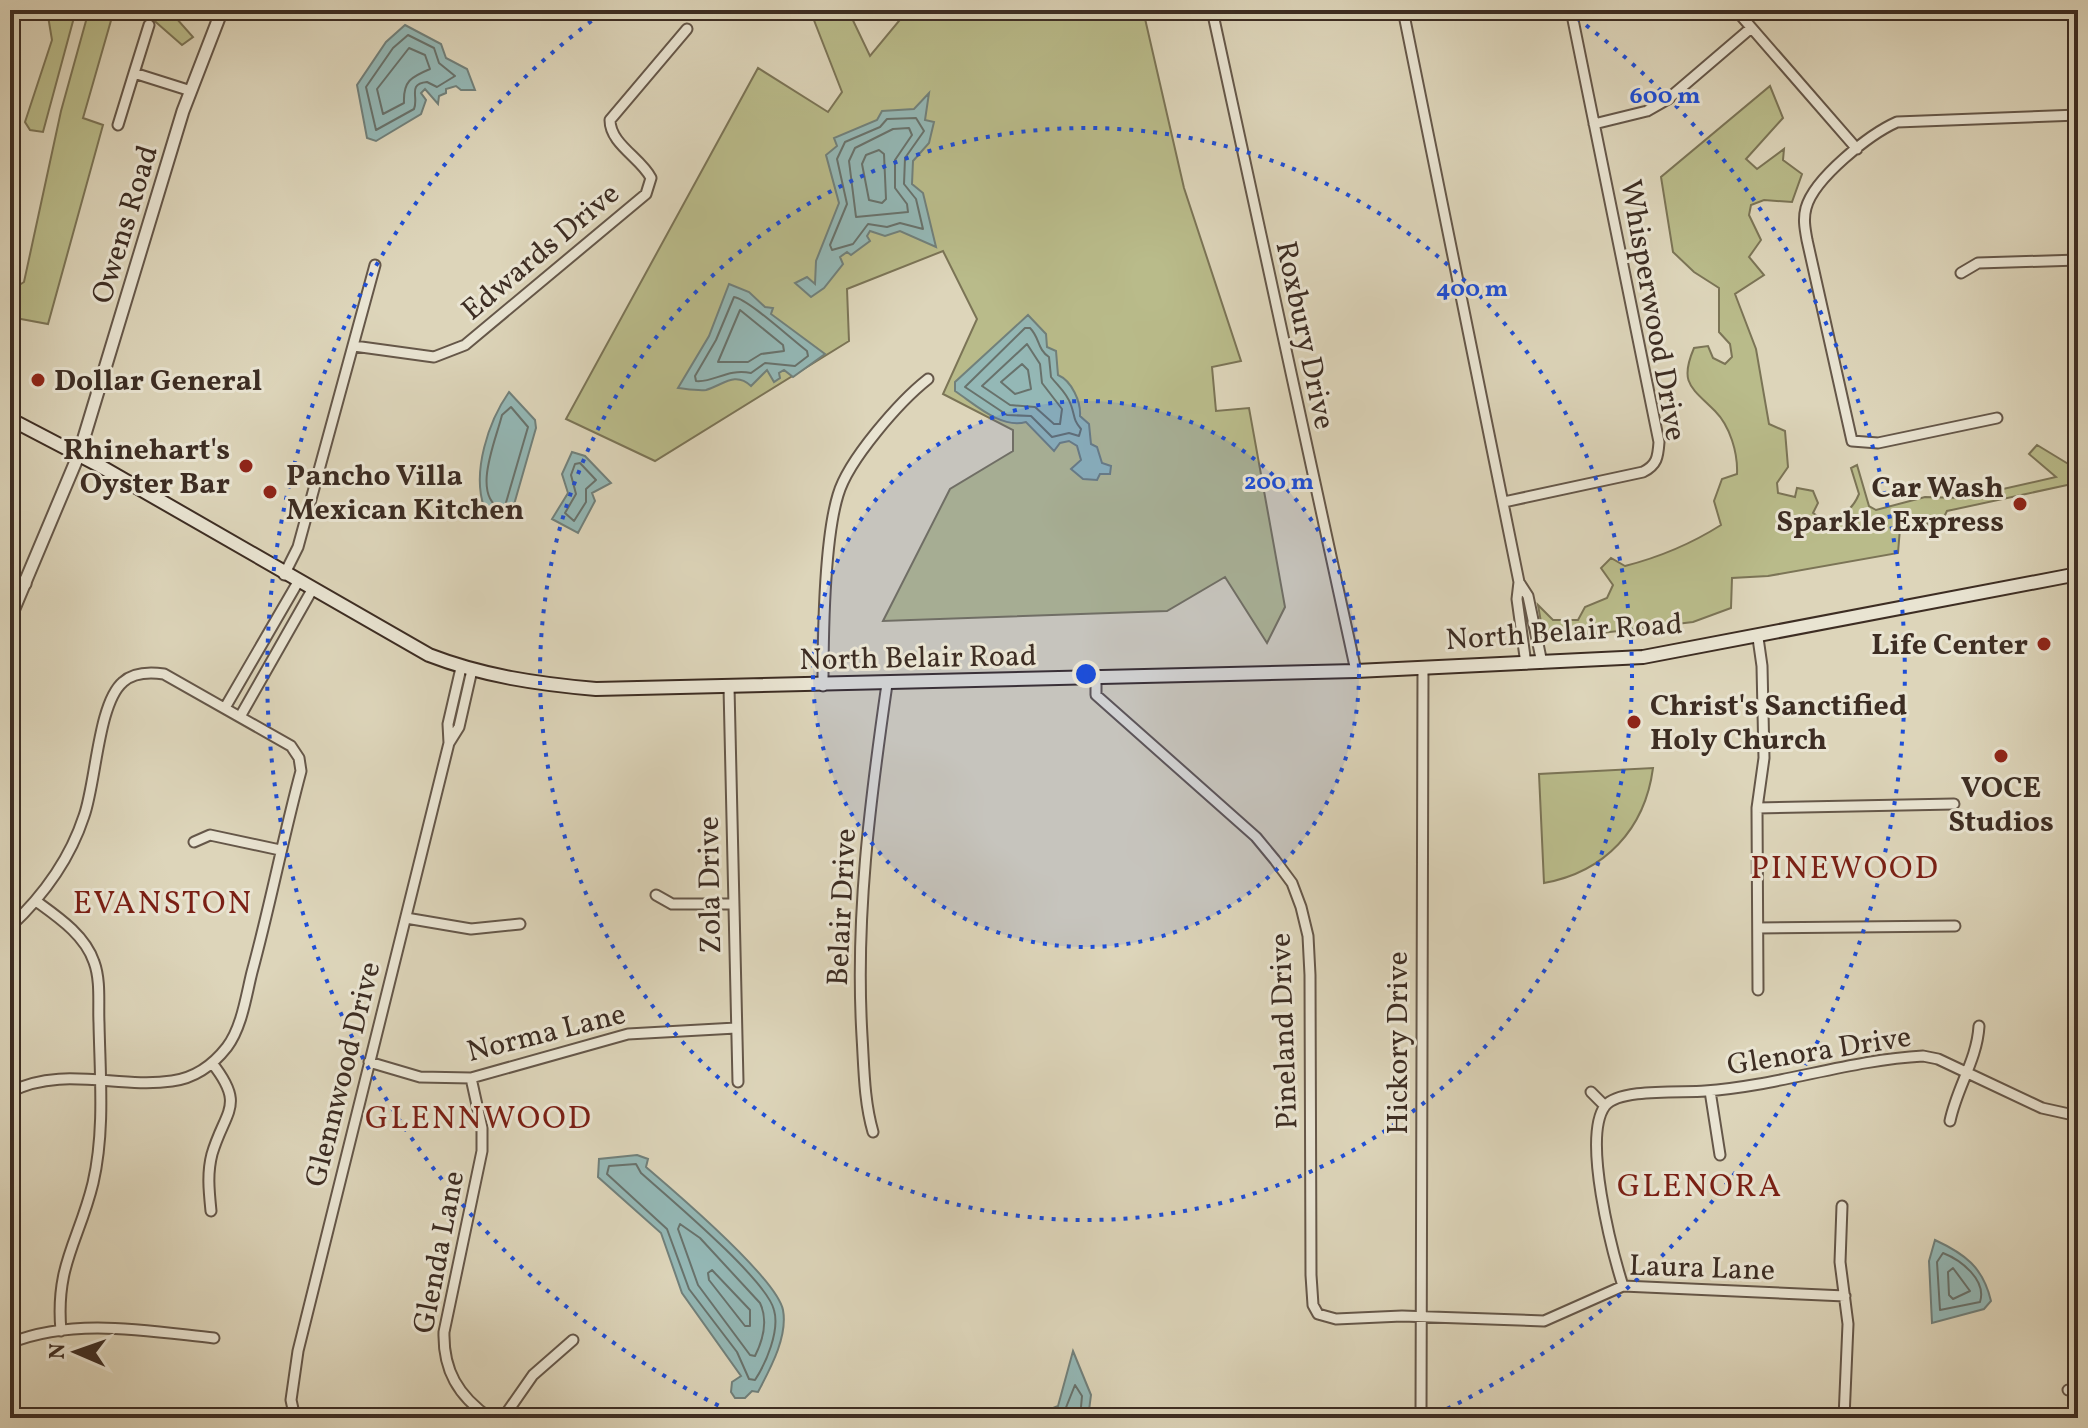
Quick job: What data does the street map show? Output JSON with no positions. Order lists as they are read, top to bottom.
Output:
{
  "streets": {
    "main road": ["North Belair Road"],
    "street": [
      "Owens Road",
      "Edwards Drive",
      "Whisperwood Drive",
      "Roxbury Drive",
      "Zola Drive",
      "Belair Drive",
      "Pineland Drive",
      "Norma Lane",
      "Hickory Drive",
      "Glenora Drive",
      "Glennwood Drive",
      "Glenda Lane",
      "Laura Lane"
    ]
  },
  "crossings": [
    ["Owens Road", "North Belair Road"],
    ["Roxbury Drive", "North Belair Road"],
    ["North Belair Road", "Zola Drive"],
    ["North Belair Road", "Belair Drive"],
    ["North Belair Road", "Pineland Drive"],
    ["North Belair Road", "Hickory Drive"],
    ["North Belair Road", "Glennwood Drive"],
    ["Zola Drive", "Norma Lane"],
    ["Pineland Drive", "Hickory Drive"],
    ["Pineland Drive", "Laura Lane"],
    ["Norma Lane", "Glennwood Drive"],
    ["Norma Lane", "Glenda Lane"],
    ["Hickory Drive", "Laura Lane"]
  ],
  "districts": [
    "PINEWOOD",
    "EVANSTON",
    "GLENNWOOD",
    "GLENORA"
  ],
  "places": [
    "Dollar General",
    "Rhinehart's Oyster Bar",
    "Pancho Villa Mexican Kitchen",
    "Car Wash Sparkle Express",
    "Life Center",
    "Christ's Sanctified Holy Church",
    "VOCE Studios"
  ],
  "north": "left",
  "rings": ["600 m", "400 m", "200 m"]
}
